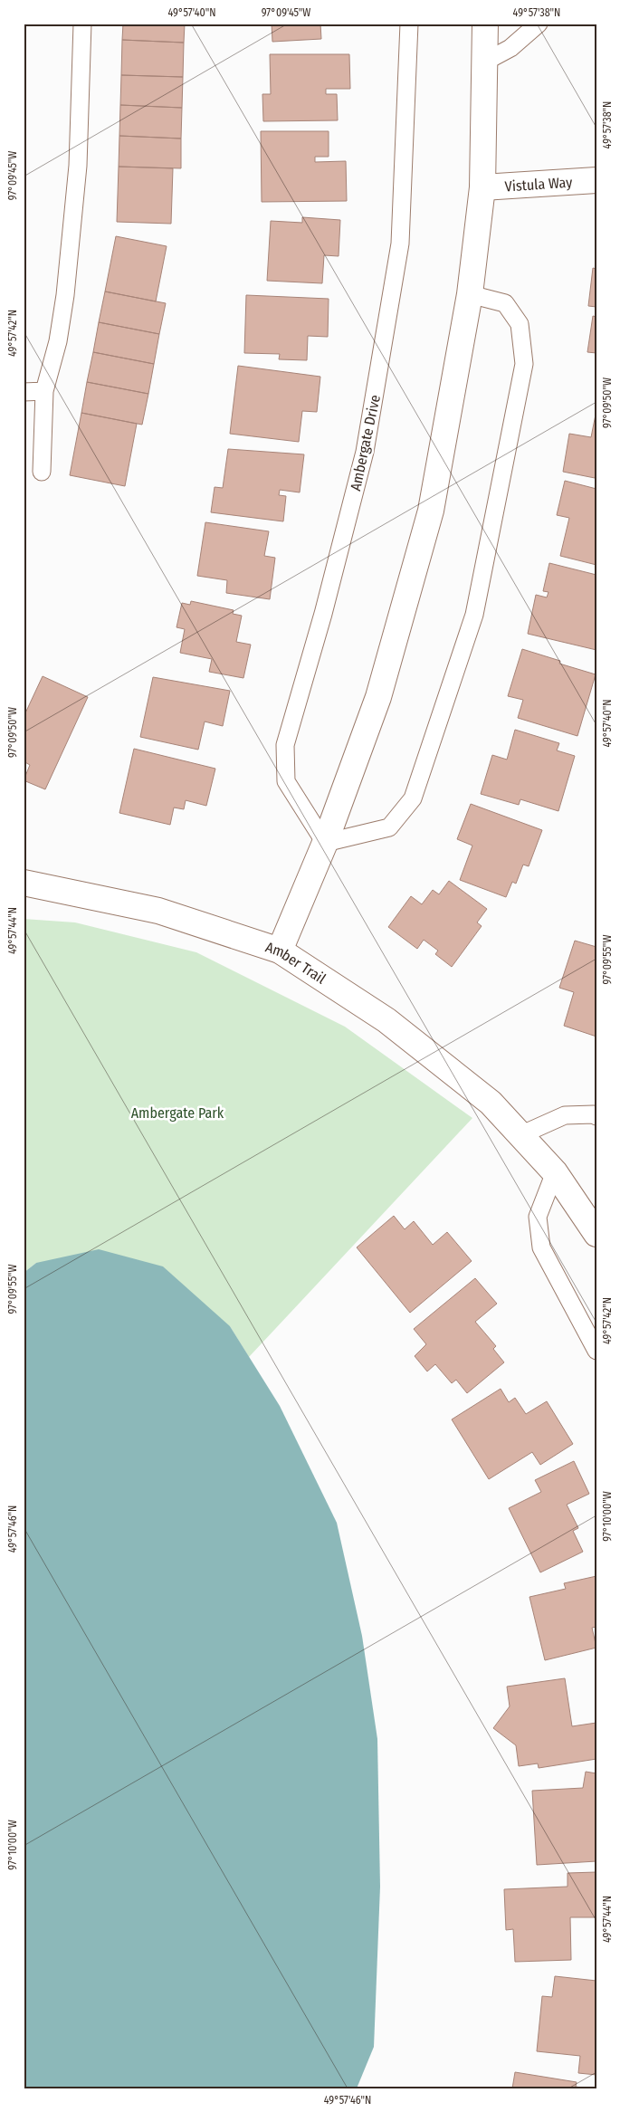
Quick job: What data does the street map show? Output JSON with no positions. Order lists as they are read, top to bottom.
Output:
{
  "streets": {
    "street": ["Vistula Way", "Amber Trail"],
    "lane": ["Ambergate Drive"]
  },
  "parks": ["Ambergate Park"],
  "coordinates": [
    "49°57'40\"N",
    "97°09'45\"W",
    "49°57'38\"N",
    "49°57'42\"N",
    "97°09'50\"W",
    "49°57'44\"N",
    "97°09'55\"W",
    "97°10'00\"W",
    "49°57'46\"N"
  ]
}
